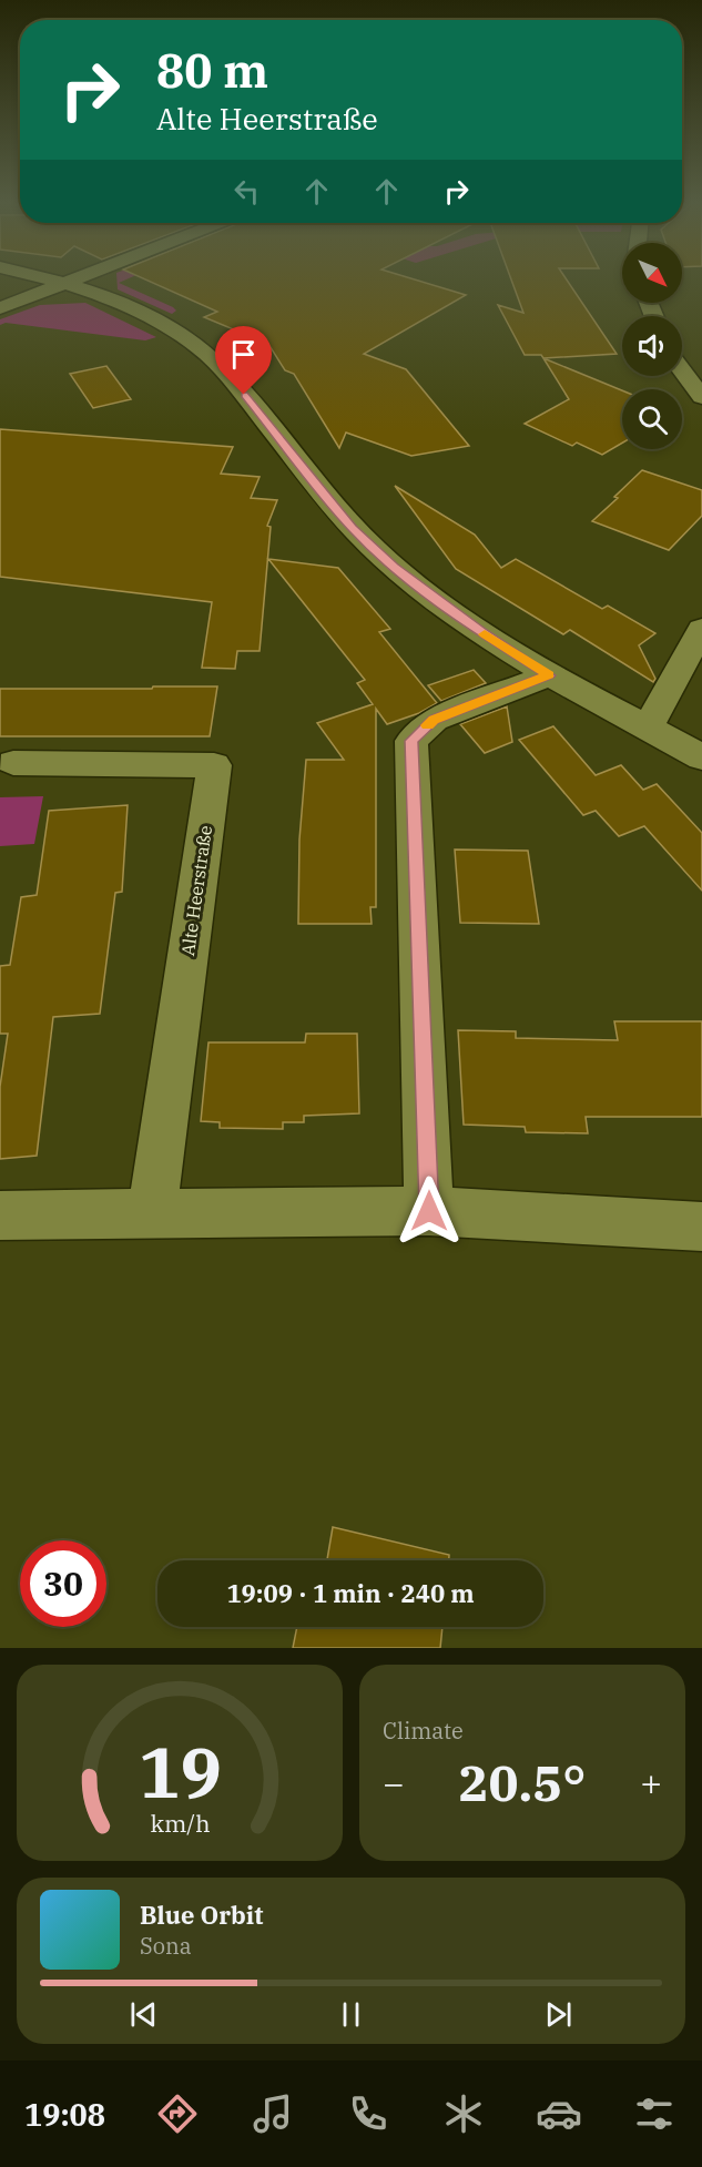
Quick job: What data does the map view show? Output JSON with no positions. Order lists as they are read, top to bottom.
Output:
{
  "streets": {
    "street": ["Alte Heerstraße"]
  },
  "north": "bottom right",
  "page": {
    "turn": ["80 m", "Alte Heerstraße"],
    "limit": "30",
    "trip": "19:09 · 1 min · 240 m",
    "tile": "Climate",
    "heat": ["−", "20.5°", "+"],
    "song": ["Blue Orbit", "Sona"],
    "tabs": "19:08",
    "gauge": ["19", "km/h"]
  }
}
